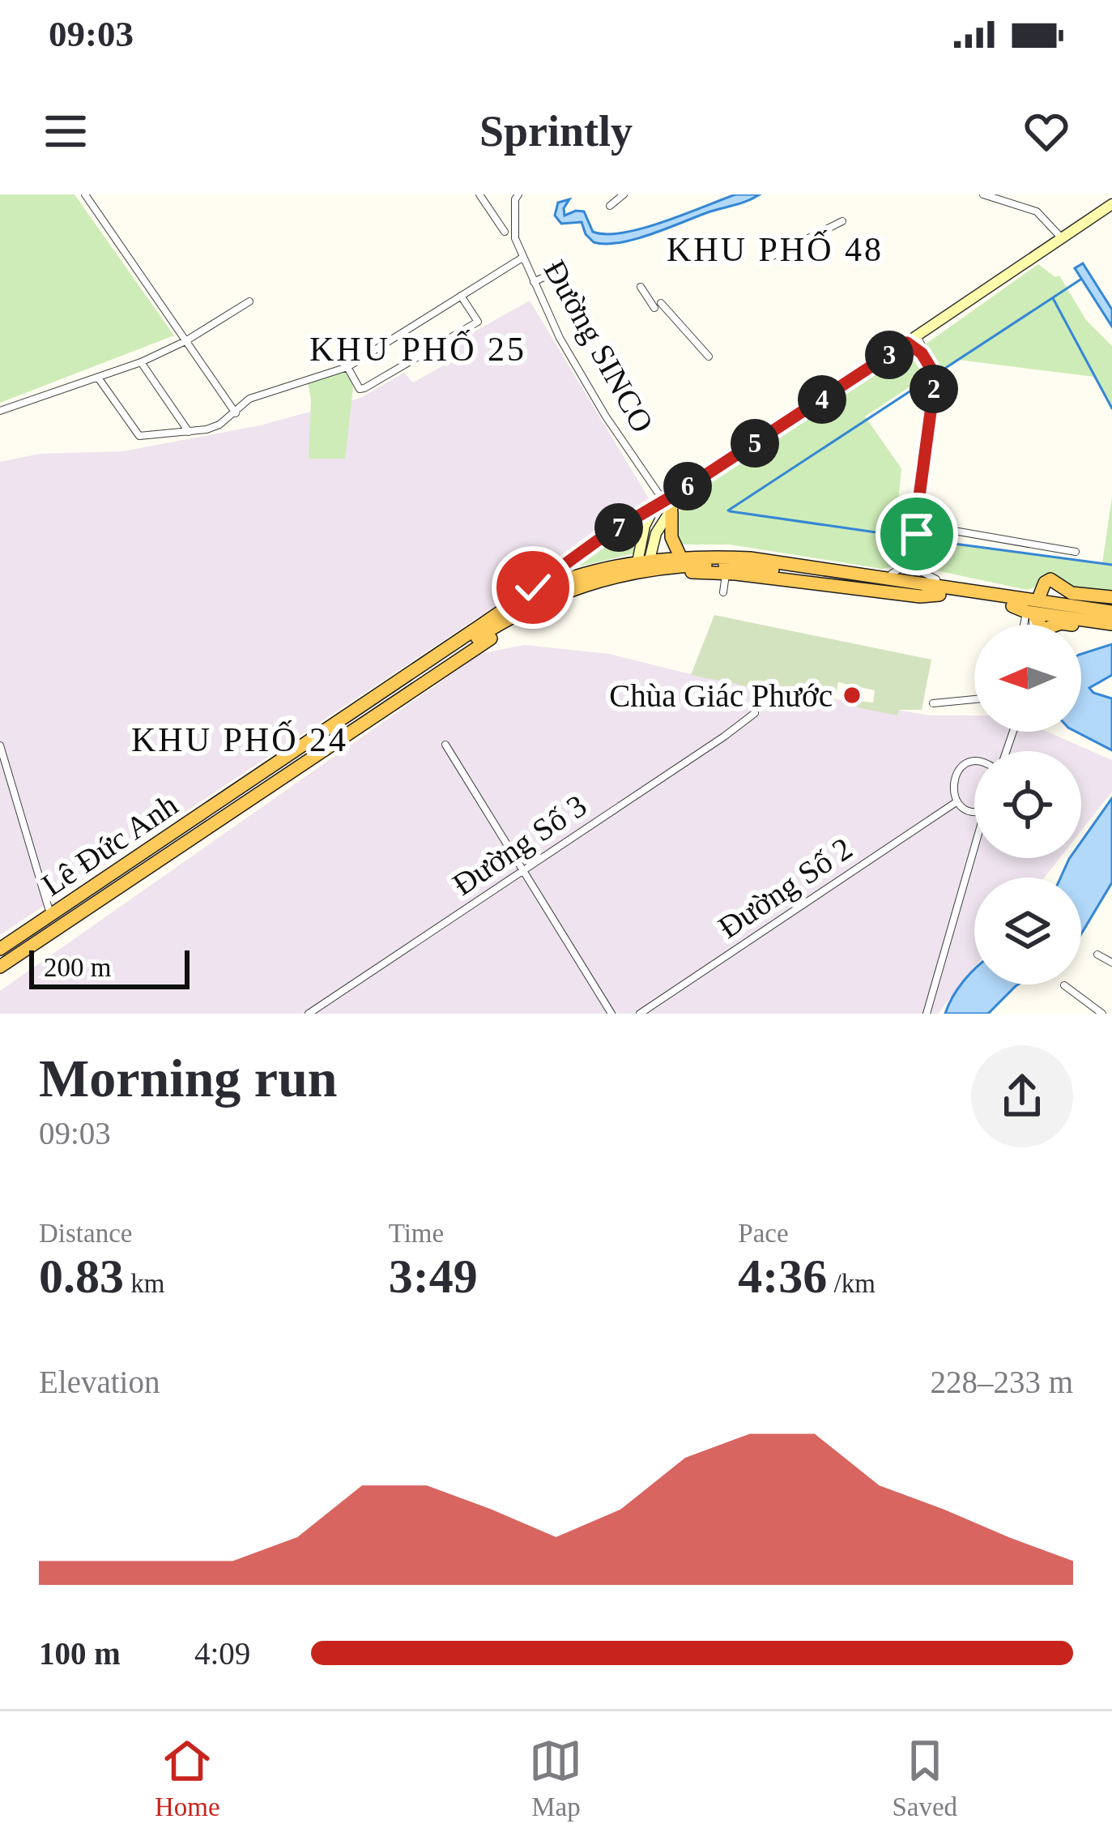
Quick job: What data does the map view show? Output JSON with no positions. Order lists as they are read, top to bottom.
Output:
{
  "streets": {
    "highway": ["Lê Đức Anh"],
    "street": ["Đường SINCO", "Đường Số 3", "Đường Số 2"]
  },
  "districts": ["KHU PHỐ 48", "KHU PHỐ 25", "KHU PHỐ 24"],
  "places": ["Chùa Giác Phước"],
  "scale_bar": "200 m",
  "north": "left",
  "page": {
    "status": "09:03",
    "header": "Sprintly",
    "pins": [
      "3",
      "2",
      "4",
      "5",
      "6",
      "7"
    ],
    "scale": "200 m",
    "heading": ["Morning run", "09:03"],
    "stats": [
      ["Distance", "0.83 km"],
      ["Time", "3:49"],
      ["Pace", "4:36 /km"]
    ],
    "chart": ["Elevation", "228–233 m"],
    "list": [
      {
        "name": "100 m",
        "note": "4:09"
      }
    ],
    "tabs": ["Home", "Map", "Saved"]
  }
}
